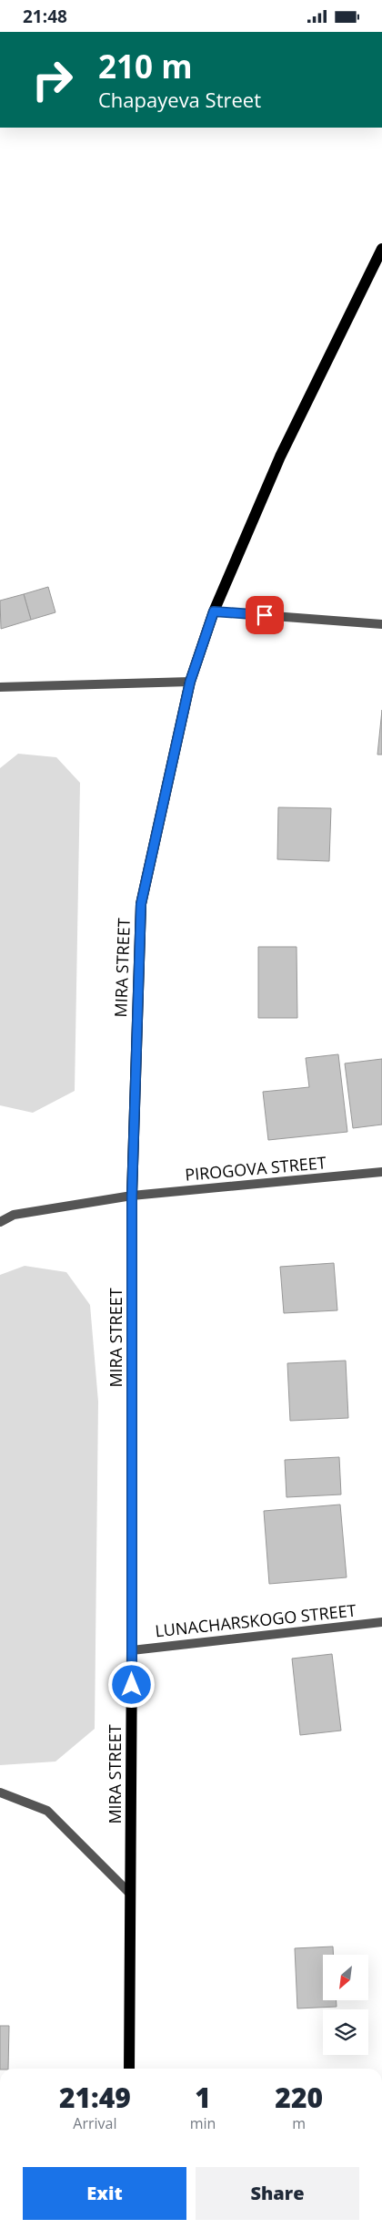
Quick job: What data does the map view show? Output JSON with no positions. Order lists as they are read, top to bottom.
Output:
{
  "streets": {
    "main road": ["MIRA STREET"],
    "street": ["PIROGOVA STREET", "LUNACHARSKOGO STREET"]
  },
  "crossings": [
    ["MIRA STREET", "PIROGOVA STREET"],
    ["MIRA STREET", "LUNACHARSKOGO STREET"]
  ],
  "north": "bottom left",
  "page": {
    "status": "21:48",
    "turn": ["210 m", "Chapayeva Street"],
    "eta": [
      "21:49",
      "Arrival",
      "1",
      "min",
      "220",
      "m"
    ],
    "buttons": ["Exit", "Share"]
  }
}
